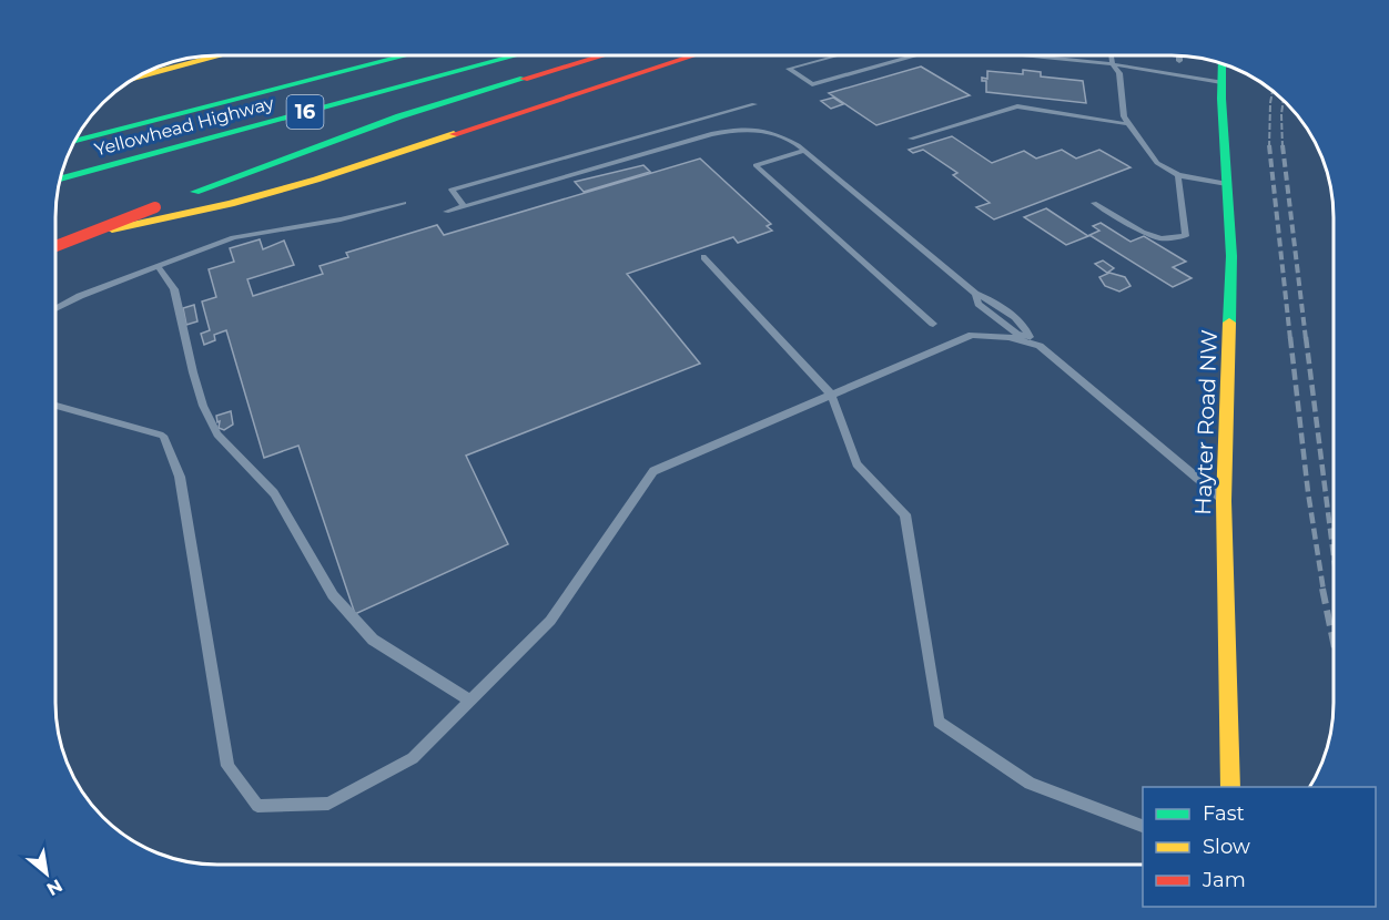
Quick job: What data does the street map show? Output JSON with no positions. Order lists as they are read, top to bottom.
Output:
{
  "streets": {
    "main road": ["16", "Yellowhead Highway", "Hayter Road NW"]
  },
  "legend": ["Fast", "Slow", "Jam"],
  "north": "bottom right"
}
